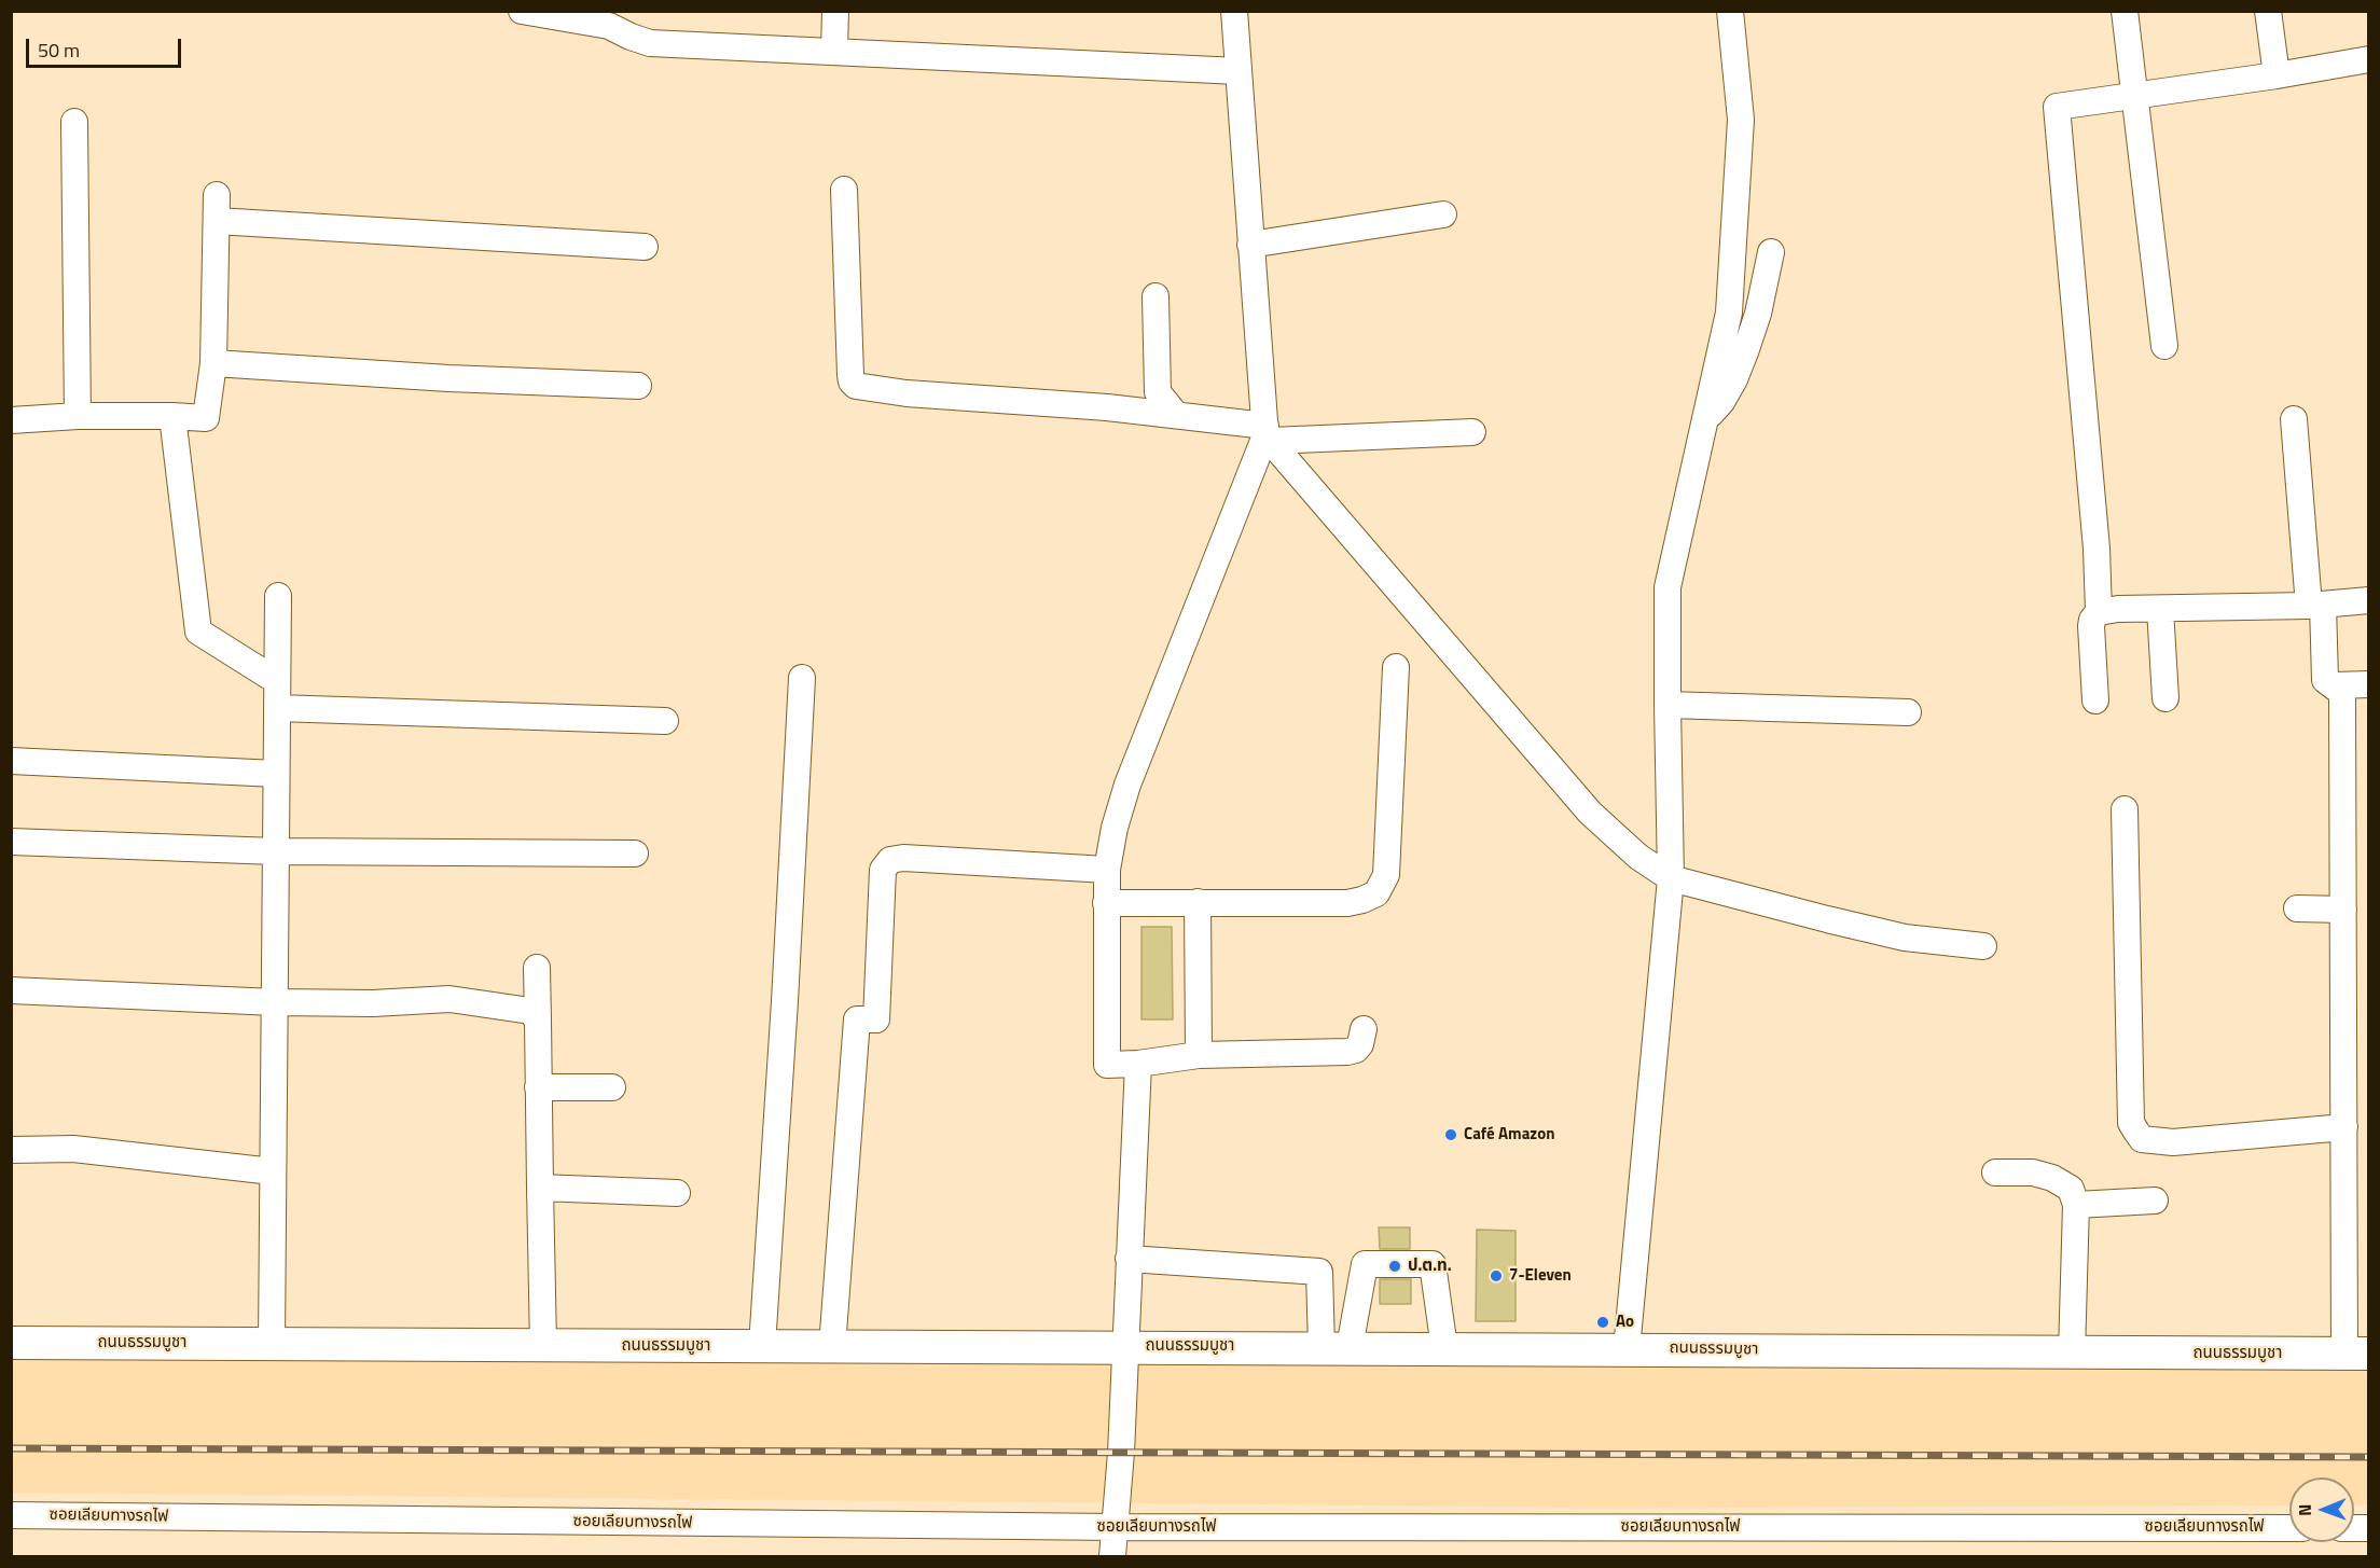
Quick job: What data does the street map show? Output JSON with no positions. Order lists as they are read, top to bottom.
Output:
{
  "streets": {
    "main road": ["ถนนธรรมบูชา"],
    "street": ["ซอยเลียบทางรถไฟ"]
  },
  "places": [
    "Café Amazon",
    "ป.ต.ท.",
    "7-Eleven",
    "Ao"
  ],
  "scale_bar": "50 m",
  "north": "left"
}
